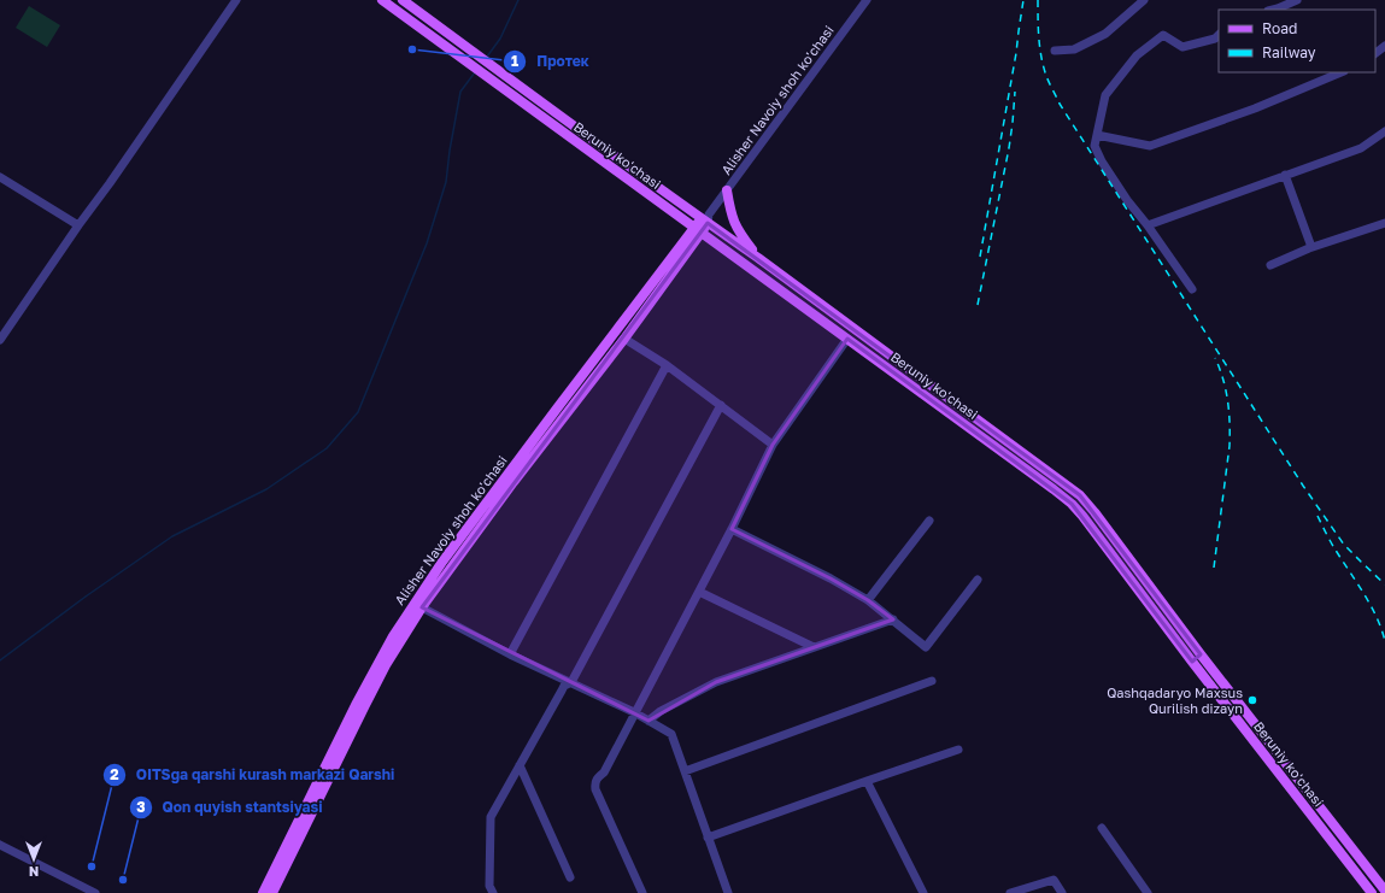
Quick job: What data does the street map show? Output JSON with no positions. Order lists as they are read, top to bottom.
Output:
{
  "streets": {
    "main road": ["Alisher Navoiy shoh ko'chasi", "Beruniy ko'chasi"]
  },
  "crossings": [
    ["Alisher Navoiy shoh ko'chasi", "Beruniy ko'chasi"]
  ],
  "places": [
    "Протек",
    "Qashqadaryo Maxsus Qurilish dizayn",
    "OITSga qarshi kurash markazi Qarshi",
    "Qon quyish stantsiyasi"
  ],
  "legend": ["Road", "Railway"],
  "north": "bottom"
}
